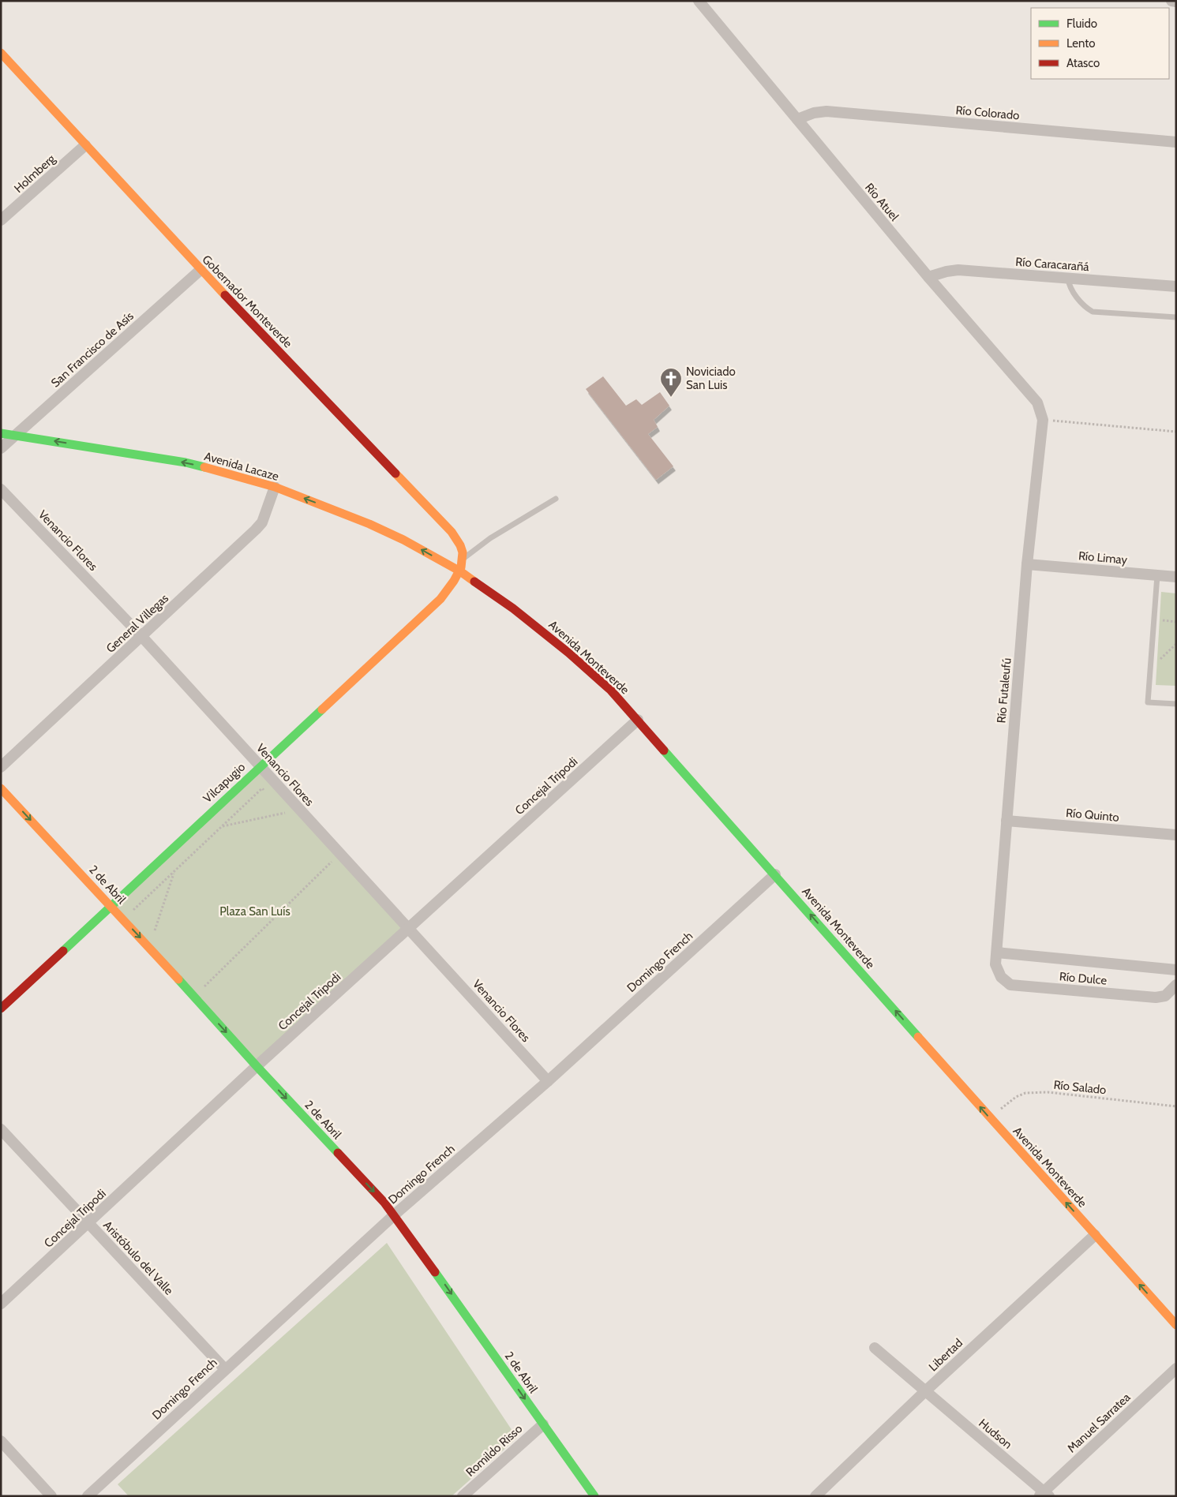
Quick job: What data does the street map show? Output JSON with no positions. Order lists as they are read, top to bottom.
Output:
{
  "streets": {
    "main road": [
      "Gobernador Monteverde",
      "Avenida Lacaze",
      "Avenida Monteverde",
      "Vilcapugio",
      "2 de Abril"
    ],
    "street": [
      "Río Colorado",
      "Holmberg",
      "Río Atuel",
      "Río Caracarañá",
      "San Francisco de Asís",
      "Venancio Flores",
      "Río Limay",
      "General Villegas",
      "Río Futaleufú",
      "Concejal Tripodi",
      "Río Quinto",
      "Domingo French",
      "Río Dulce",
      "Aristóbulo del Valle",
      "Libertad",
      "Manuel Sarratea",
      "Hudson",
      "Romildo Risso"
    ],
    "path": ["Río Salado"]
  },
  "crossings": [
    ["Río Colorado", "Río Atuel"],
    ["Holmberg", "Gobernador Monteverde"],
    ["Río Atuel", "Río Caracarañá"],
    ["Río Atuel", "Río Futaleufú"],
    ["Gobernador Monteverde", "San Francisco de Asís"],
    ["Gobernador Monteverde", "Avenida Lacaze"],
    ["Gobernador Monteverde", "Avenida Monteverde"],
    ["Gobernador Monteverde", "Vilcapugio"],
    ["San Francisco de Asís", "Avenida Lacaze"],
    ["Avenida Lacaze", "General Villegas"],
    ["Avenida Lacaze", "Avenida Monteverde"],
    ["Avenida Lacaze", "Vilcapugio"],
    ["Venancio Flores", "General Villegas"],
    ["Venancio Flores", "Vilcapugio"],
    ["Venancio Flores", "Concejal Tripodi"],
    ["Venancio Flores", "Domingo French"],
    ["Río Limay", "Río Futaleufú"],
    ["Avenida Monteverde", "Vilcapugio"],
    ["Avenida Monteverde", "Concejal Tripodi"],
    ["Avenida Monteverde", "Domingo French"],
    ["Avenida Monteverde", "Río Salado"],
    ["Avenida Monteverde", "Libertad"],
    ["Río Futaleufú", "Río Quinto"],
    ["Río Futaleufú", "Río Dulce"],
    ["Vilcapugio", "2 de Abril"],
    ["Concejal Tripodi", "2 de Abril"],
    ["Concejal Tripodi", "Aristóbulo del Valle"],
    ["2 de Abril", "Domingo French"],
    ["2 de Abril", "Romildo Risso"],
    ["Domingo French", "Aristóbulo del Valle"],
    ["Libertad", "Hudson"],
    ["Manuel Sarratea", "Hudson"]
  ],
  "one_way": ["Avenida Lacaze", "Avenida Monteverde", "2 de Abril"],
  "parks": ["Plaza San Luís"],
  "places": {
    "church": ["Noviciado San Luis"]
  },
  "legend": ["Fluido", "Lento", "Atasco"]
}
